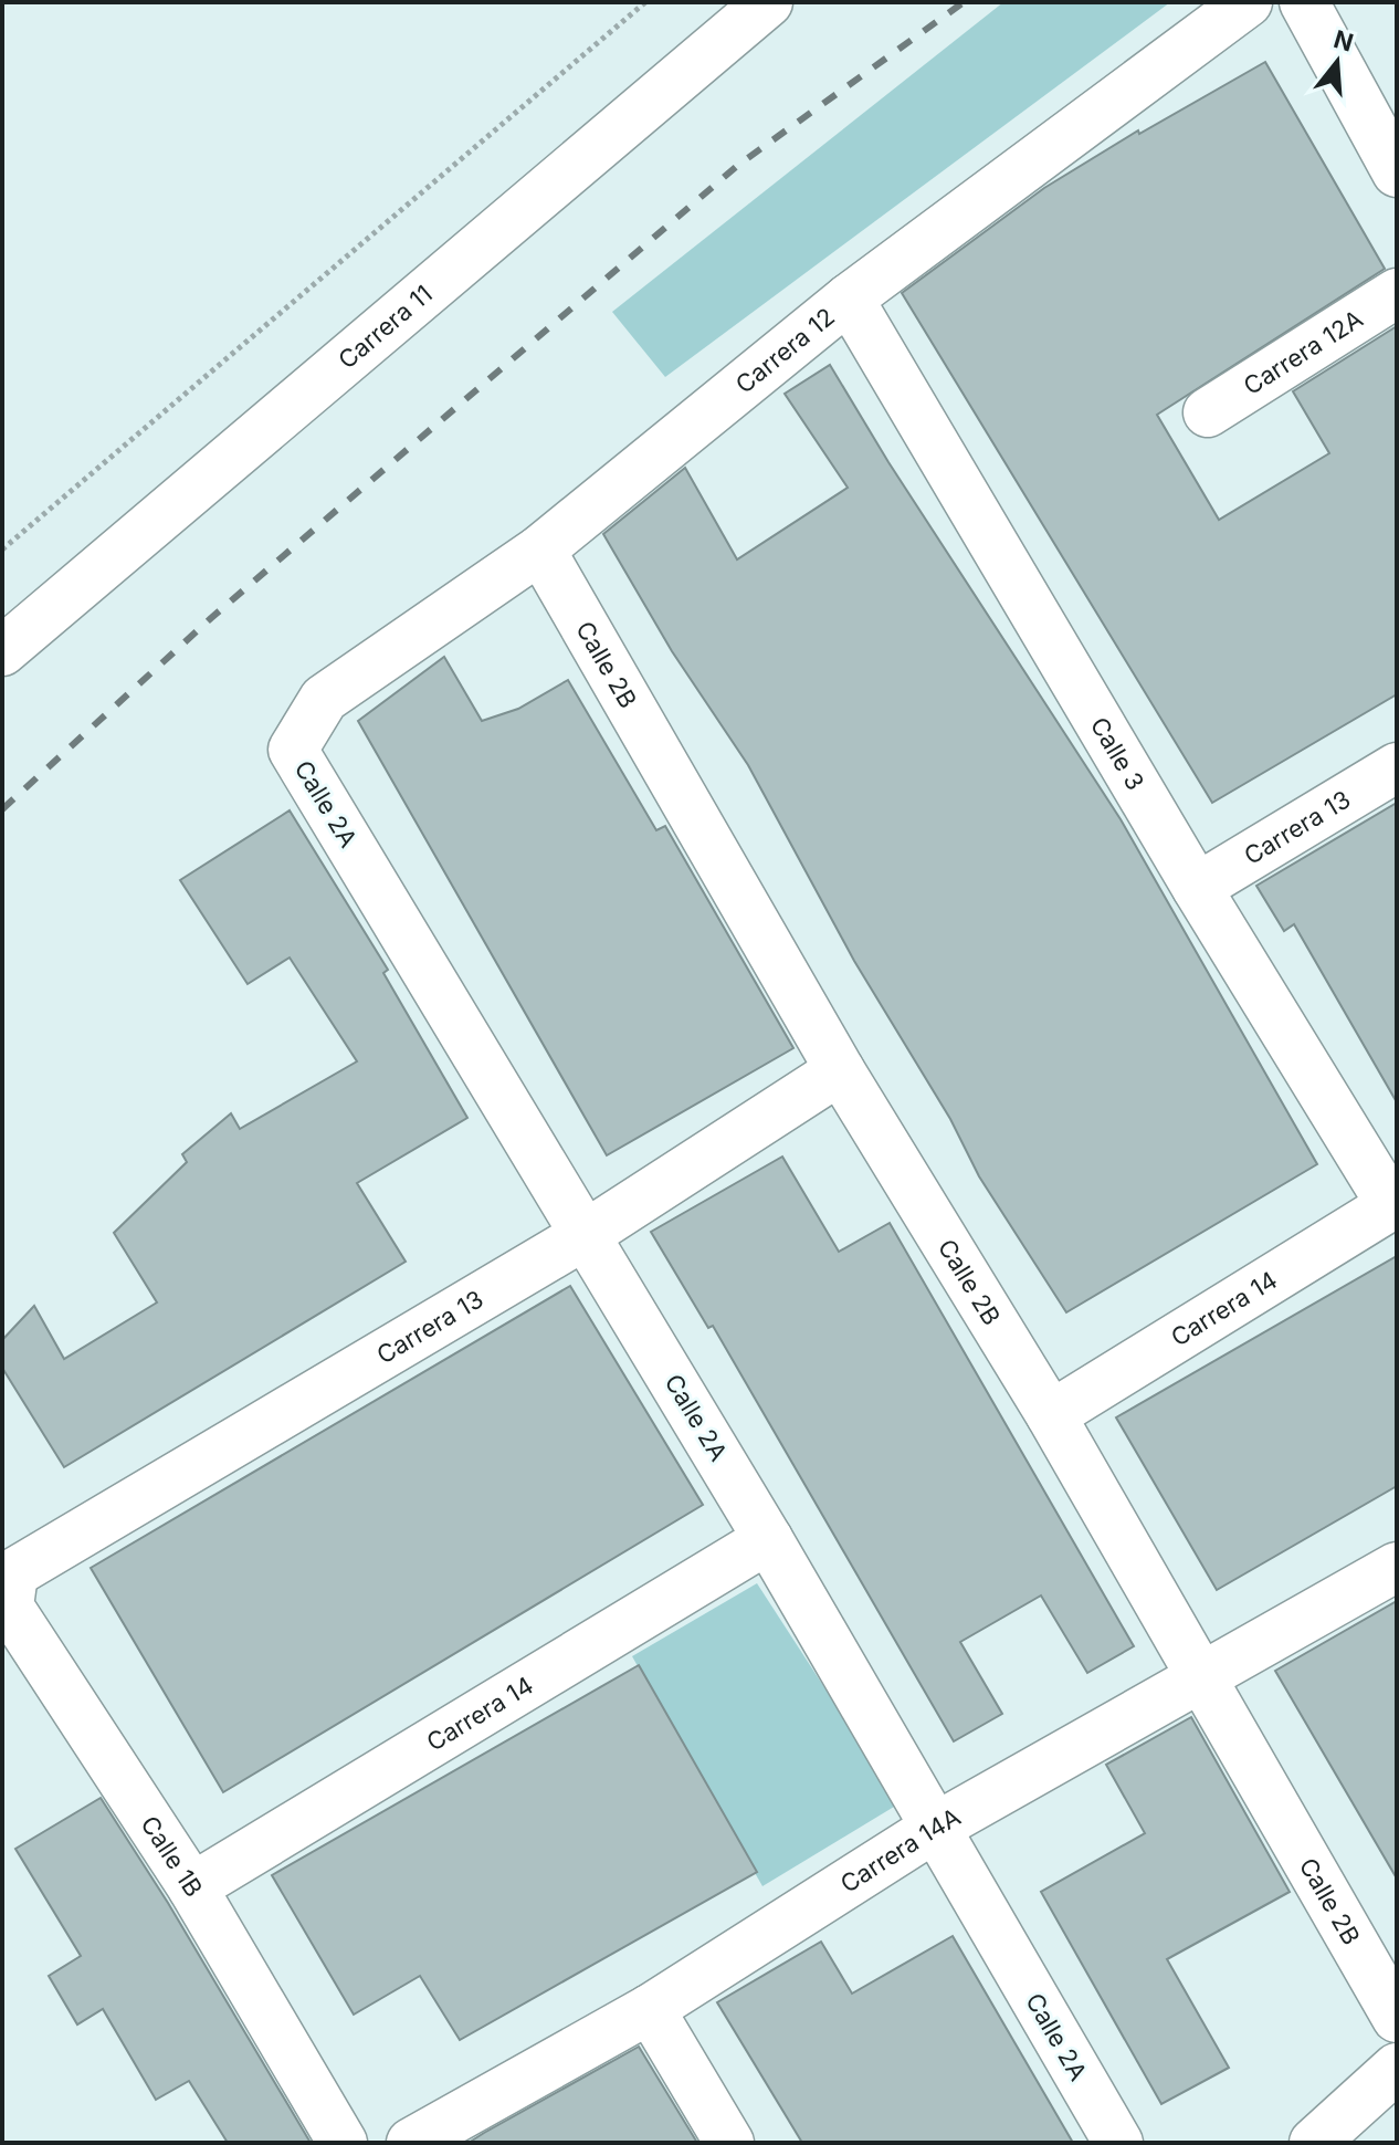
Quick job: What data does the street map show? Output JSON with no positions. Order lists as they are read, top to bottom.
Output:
{
  "streets": {
    "street": [
      "Carrera 11",
      "Carrera 12",
      "Carrera 12A",
      "Calle 2B",
      "Calle 3",
      "Calle 2A",
      "Carrera 13",
      "Carrera 14",
      "Carrera 14A",
      "Calle 1B"
    ]
  },
  "crossings": [
    ["Carrera 12", "Calle 2B"],
    ["Carrera 12", "Calle 3"],
    ["Carrera 12", "Calle 2A"],
    ["Calle 2B", "Carrera 13"],
    ["Calle 2B", "Carrera 14"],
    ["Calle 2B", "Carrera 14A"],
    ["Calle 3", "Carrera 13"],
    ["Calle 3", "Carrera 14"],
    ["Calle 2A", "Carrera 13"],
    ["Calle 2A", "Carrera 14"],
    ["Calle 2A", "Carrera 14A"],
    ["Carrera 13", "Calle 1B"],
    ["Carrera 14", "Calle 1B"]
  ],
  "north": "top"
}
